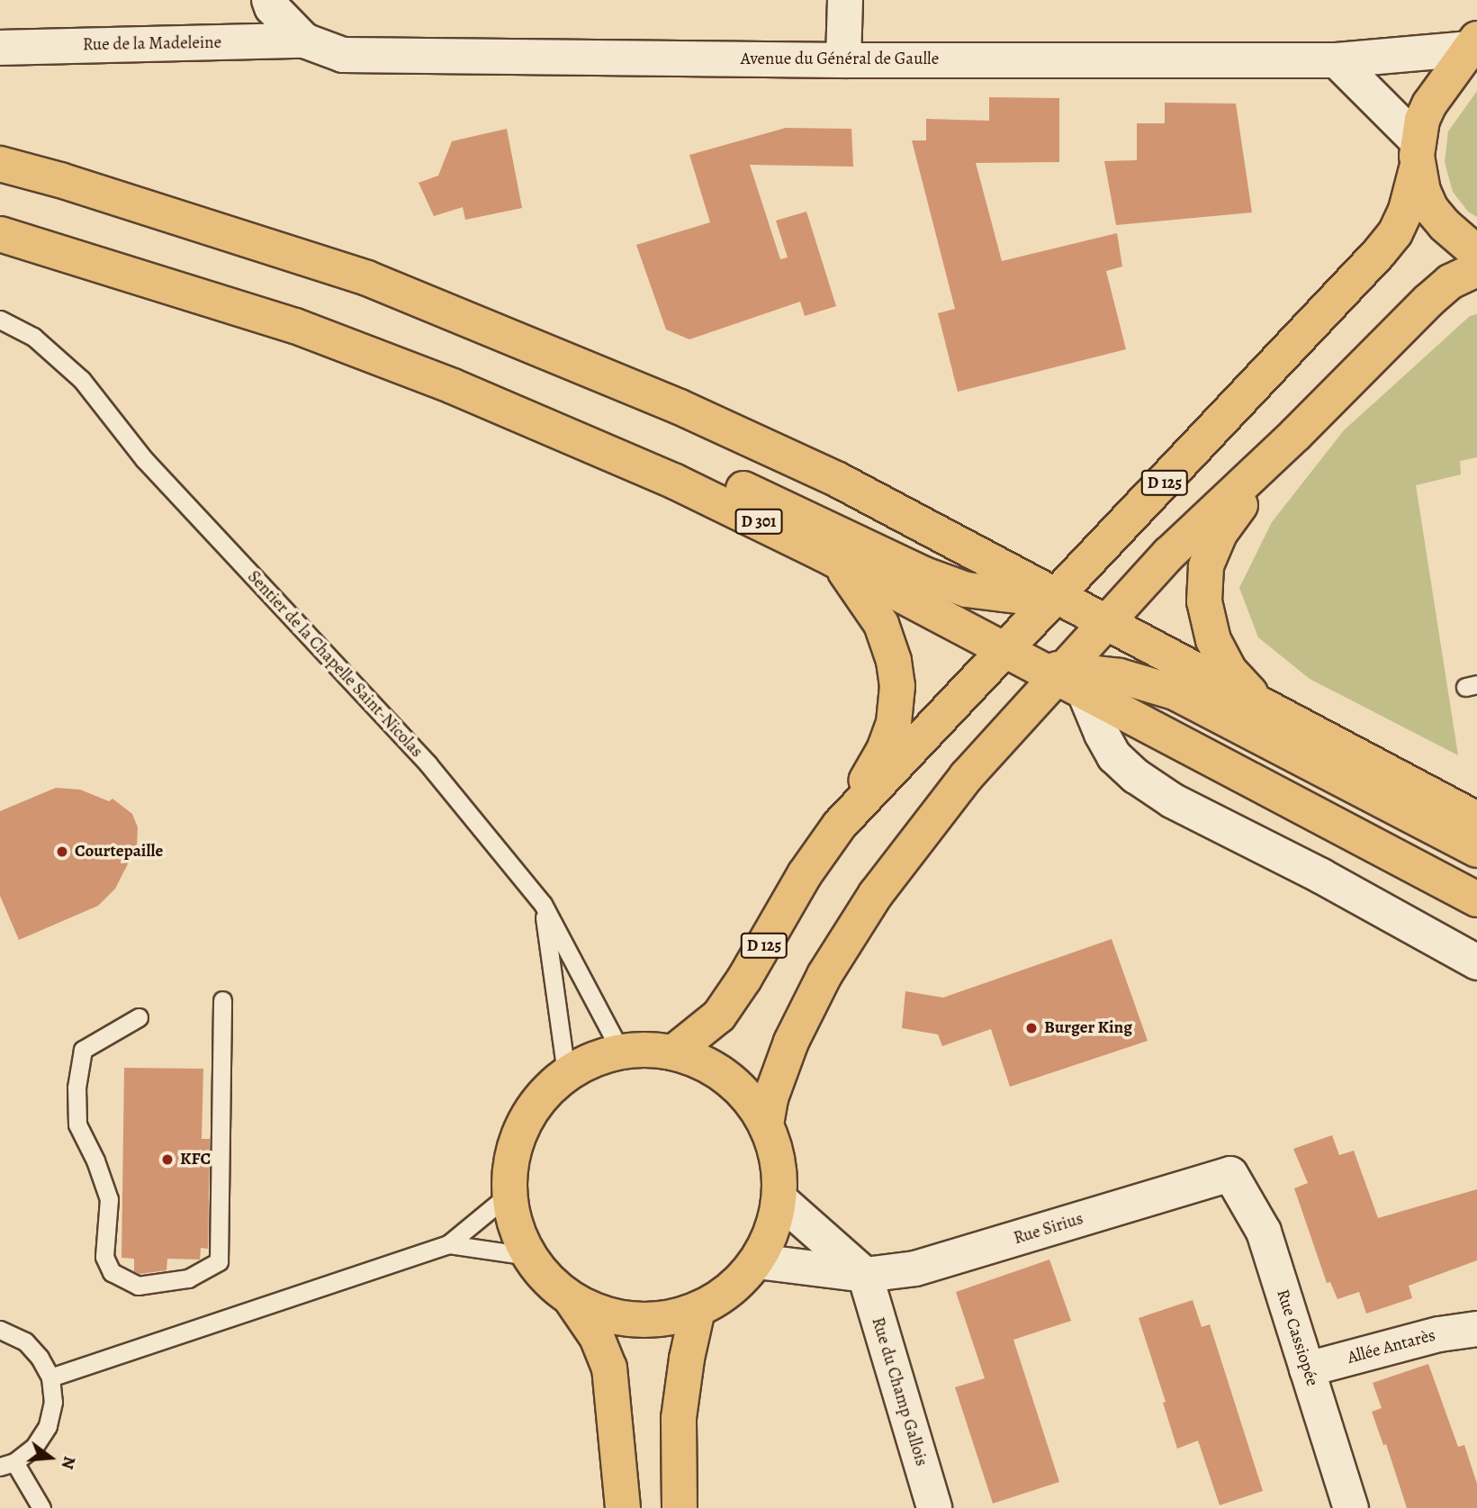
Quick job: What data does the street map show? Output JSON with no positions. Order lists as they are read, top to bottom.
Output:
{
  "streets": {
    "main road": ["D 125", "D 301"],
    "street": [
      "Rue de la Madeleine",
      "Avenue du Général de Gaulle",
      "Rue Sirius",
      "Rue Cassiopée",
      "Allée Antarès",
      "Rue du Champ Gallois"
    ],
    "lane": ["Sentier de la Chapelle Saint-Nicolas"]
  },
  "crossings": [
    ["Rue de la Madeleine", "Avenue du Général de Gaulle"],
    ["Avenue du Général de Gaulle", "D 125"],
    ["D 125", "D 301"],
    ["Rue Sirius", "Rue Cassiopée"],
    ["Rue Sirius", "Rue du Champ Gallois"],
    ["Rue Cassiopée", "Allée Antarès"]
  ],
  "places": ["Courtepaille", "Burger King", "KFC"],
  "north": "right"
}
